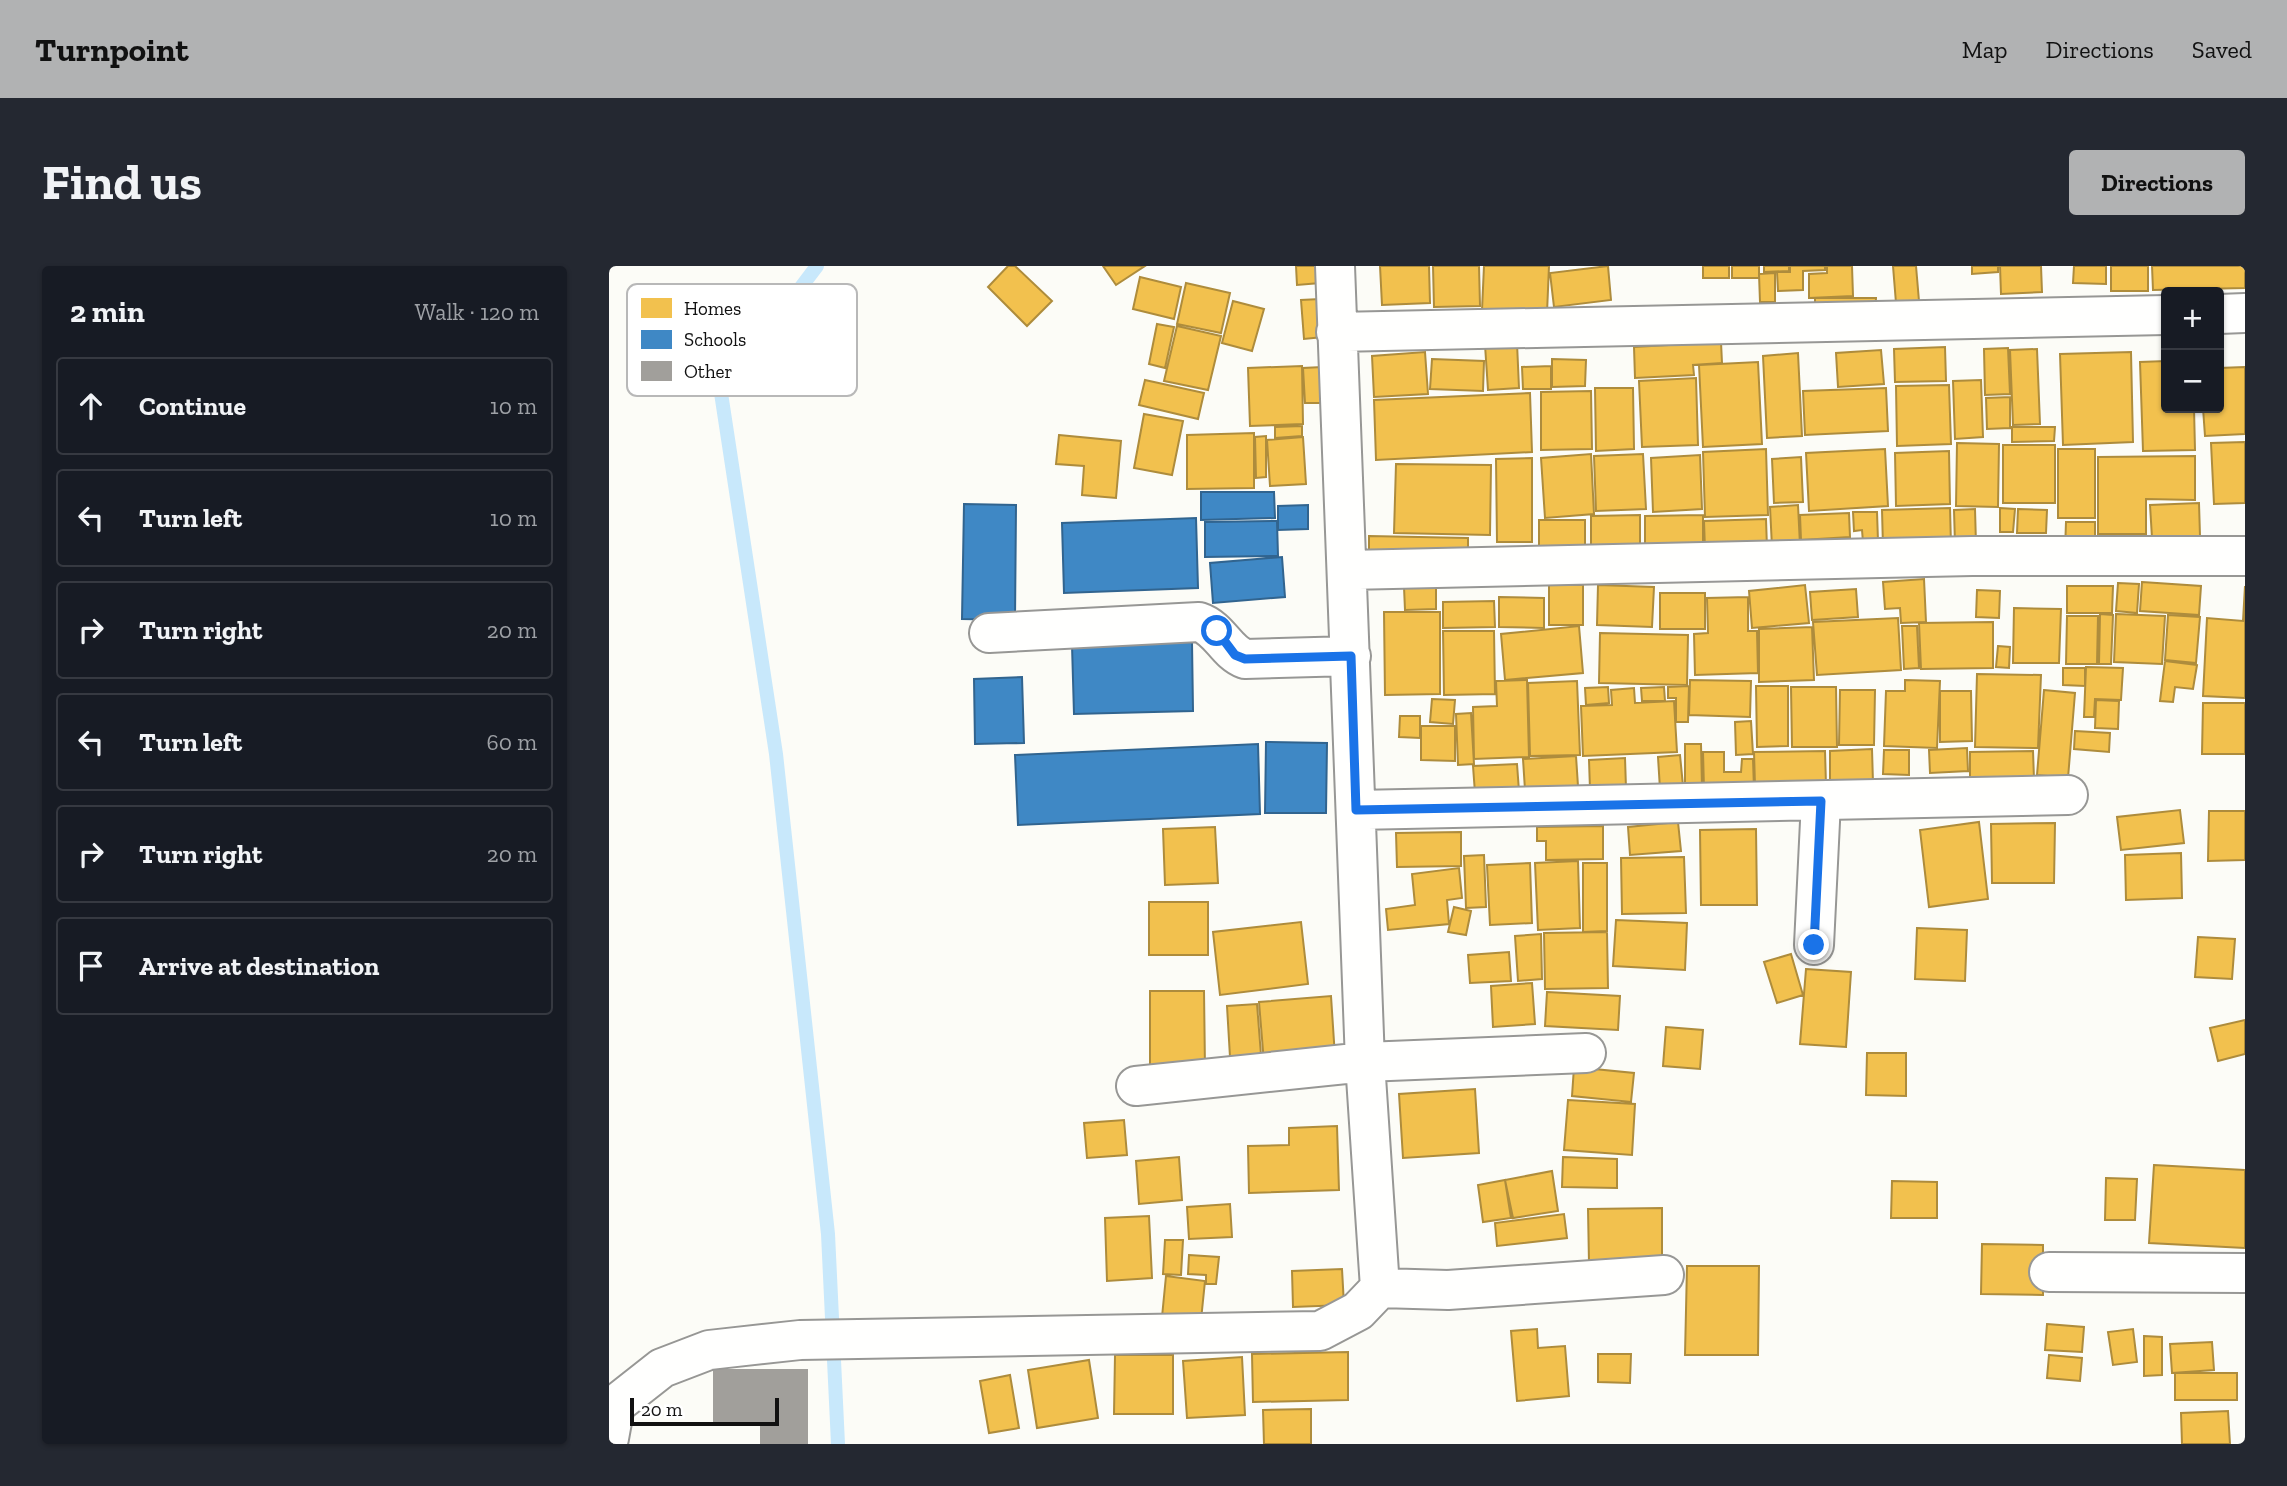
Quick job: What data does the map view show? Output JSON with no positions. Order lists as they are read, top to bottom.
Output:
{
  "legend": ["Homes", "Schools", "Other"],
  "scale_bar": "20 m",
  "page": {
    "header": "Turnpoint",
    "nav": ["Map", "Directions", "Saved"],
    "buttons": "Directions",
    "title": "Find us",
    "heading": ["2 min", "Walk · 120 m"],
    "map_buttons": ["+", "−"],
    "list": [
      ["Continue", "10 m"],
      ["Turn left", "10 m"],
      ["Turn right", "20 m"],
      ["Turn left", "60 m"],
      ["Turn right", "20 m"],
      "Arrive at destination"
    ],
    "scale": "20 m"
  }
}
